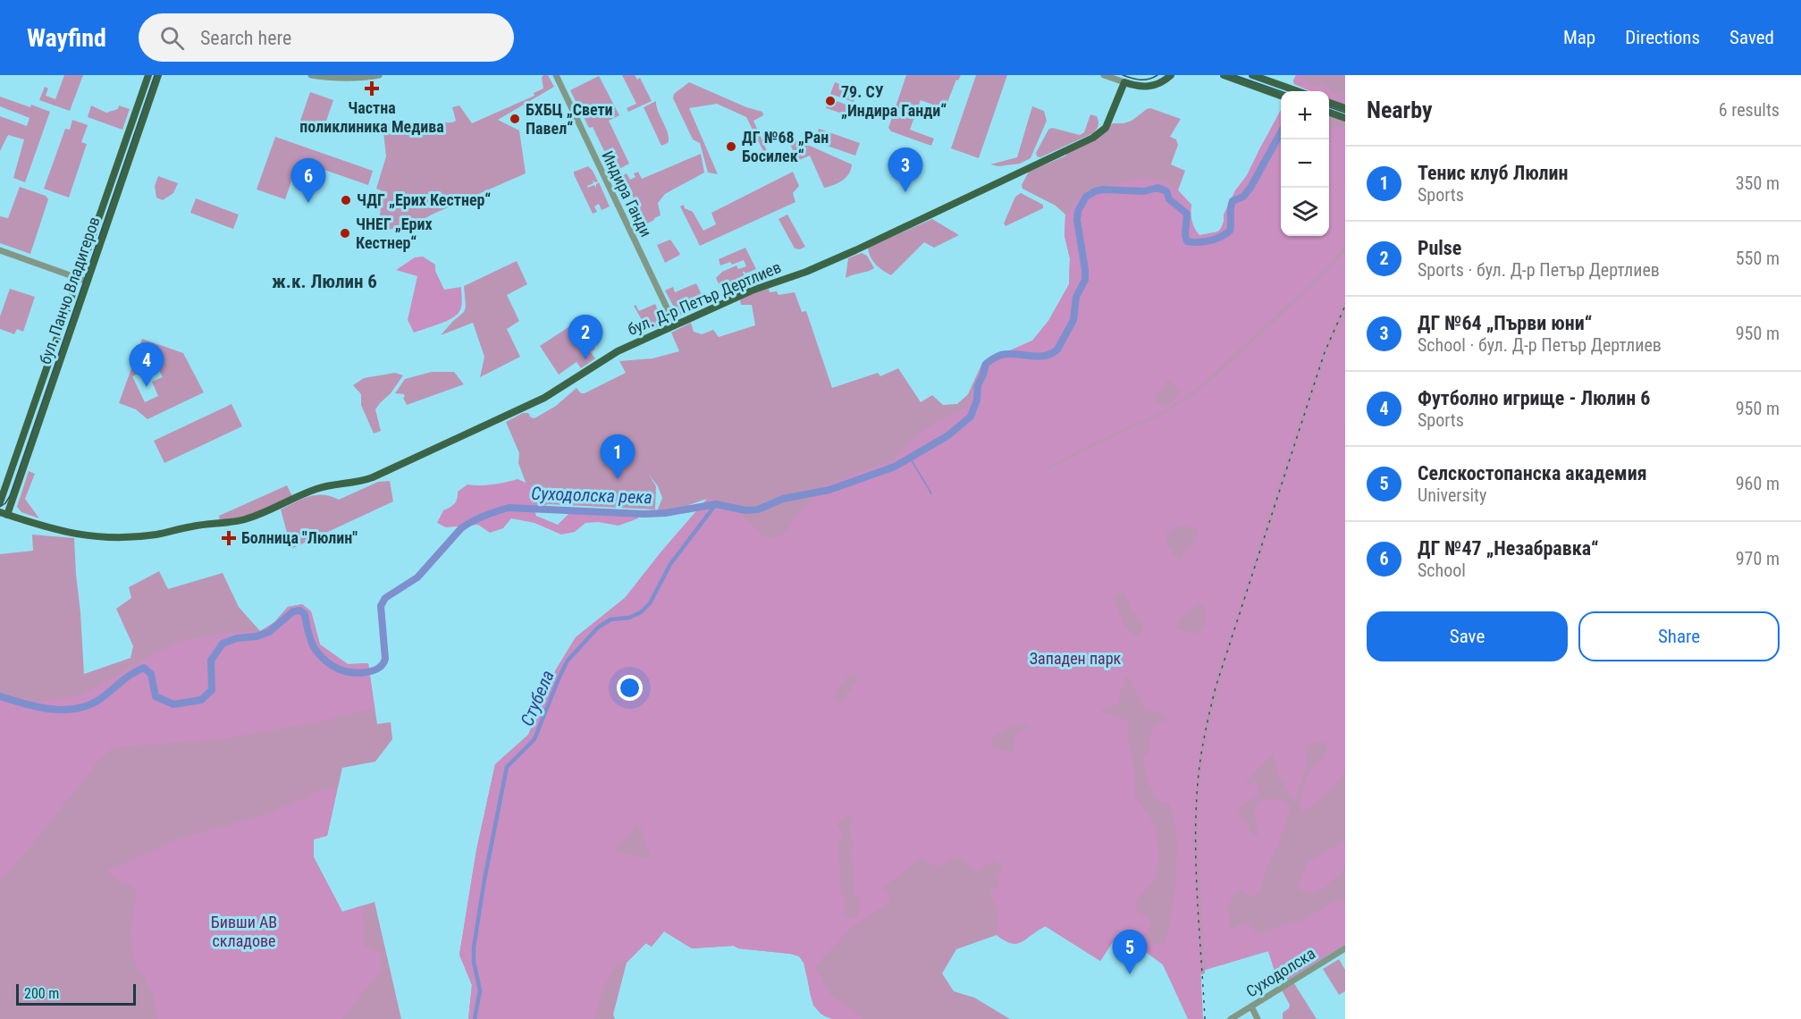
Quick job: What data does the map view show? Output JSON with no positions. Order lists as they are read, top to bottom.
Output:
{
  "streets": {
    "main road": ["бул. Панчо Владигеров", "бул. Д-р Петър Дертлиев"],
    "street": ["Индира Ганди", "Суходолска"]
  },
  "crossings": [
    ["Индира Ганди", "бул. Д-р Петър Дертлиев"],
    ["бул. Панчо Владигеров", "бул. Д-р Петър Дертлиев"]
  ],
  "districts": ["ж.к. Люлин 6"],
  "water": ["Суходолска река", "Стубела"],
  "parks": ["Западен парк", "Бивши АВ складове"],
  "places": {
    "health": ["Частна поликлиника Медива", "Болница \"Люлин\""],
    "other": [
      "79. СУ „Индира Ганди“",
      "БХБЦ „Свети Павел“",
      "ДГ №68 „Ран Босилек“",
      "ЧДГ „Ерих Кестнер“",
      "ЧНЕГ „Ерих Кестнер“"
    ]
  },
  "scale_bar": "200 m",
  "page": {
    "header": "Wayfind",
    "search": "Search here",
    "nav": ["Map", "Directions", "Saved"],
    "heading": ["Nearby", "6 results"],
    "map_buttons": ["+", "−"],
    "list": [
      {
        "mark": "1",
        "name": "Тенис клуб Люлин",
        "note": "Sports",
        "value": "350 m"
      },
      {
        "mark": "2",
        "name": "Pulse",
        "note": "Sports · бул. Д-р Петър Дертлиев",
        "value": "550 m"
      },
      {
        "mark": "3",
        "name": "ДГ №64 „Първи юни“",
        "note": "School · бул. Д-р Петър Дертлиев",
        "value": "950 m"
      },
      {
        "mark": "4",
        "name": "Футболно игрище - Люлин 6",
        "note": "Sports",
        "value": "950 m"
      },
      {
        "mark": "5",
        "name": "Селскостопанска академия",
        "note": "University",
        "value": "960 m"
      },
      {
        "mark": "6",
        "name": "ДГ №47 „Незабравка“",
        "note": "School",
        "value": "970 m"
      }
    ],
    "pins": [
      "3",
      "6",
      "2",
      "4",
      "1",
      "5"
    ],
    "buttons": ["Save", "Share"],
    "scale": "200 m"
  }
}
